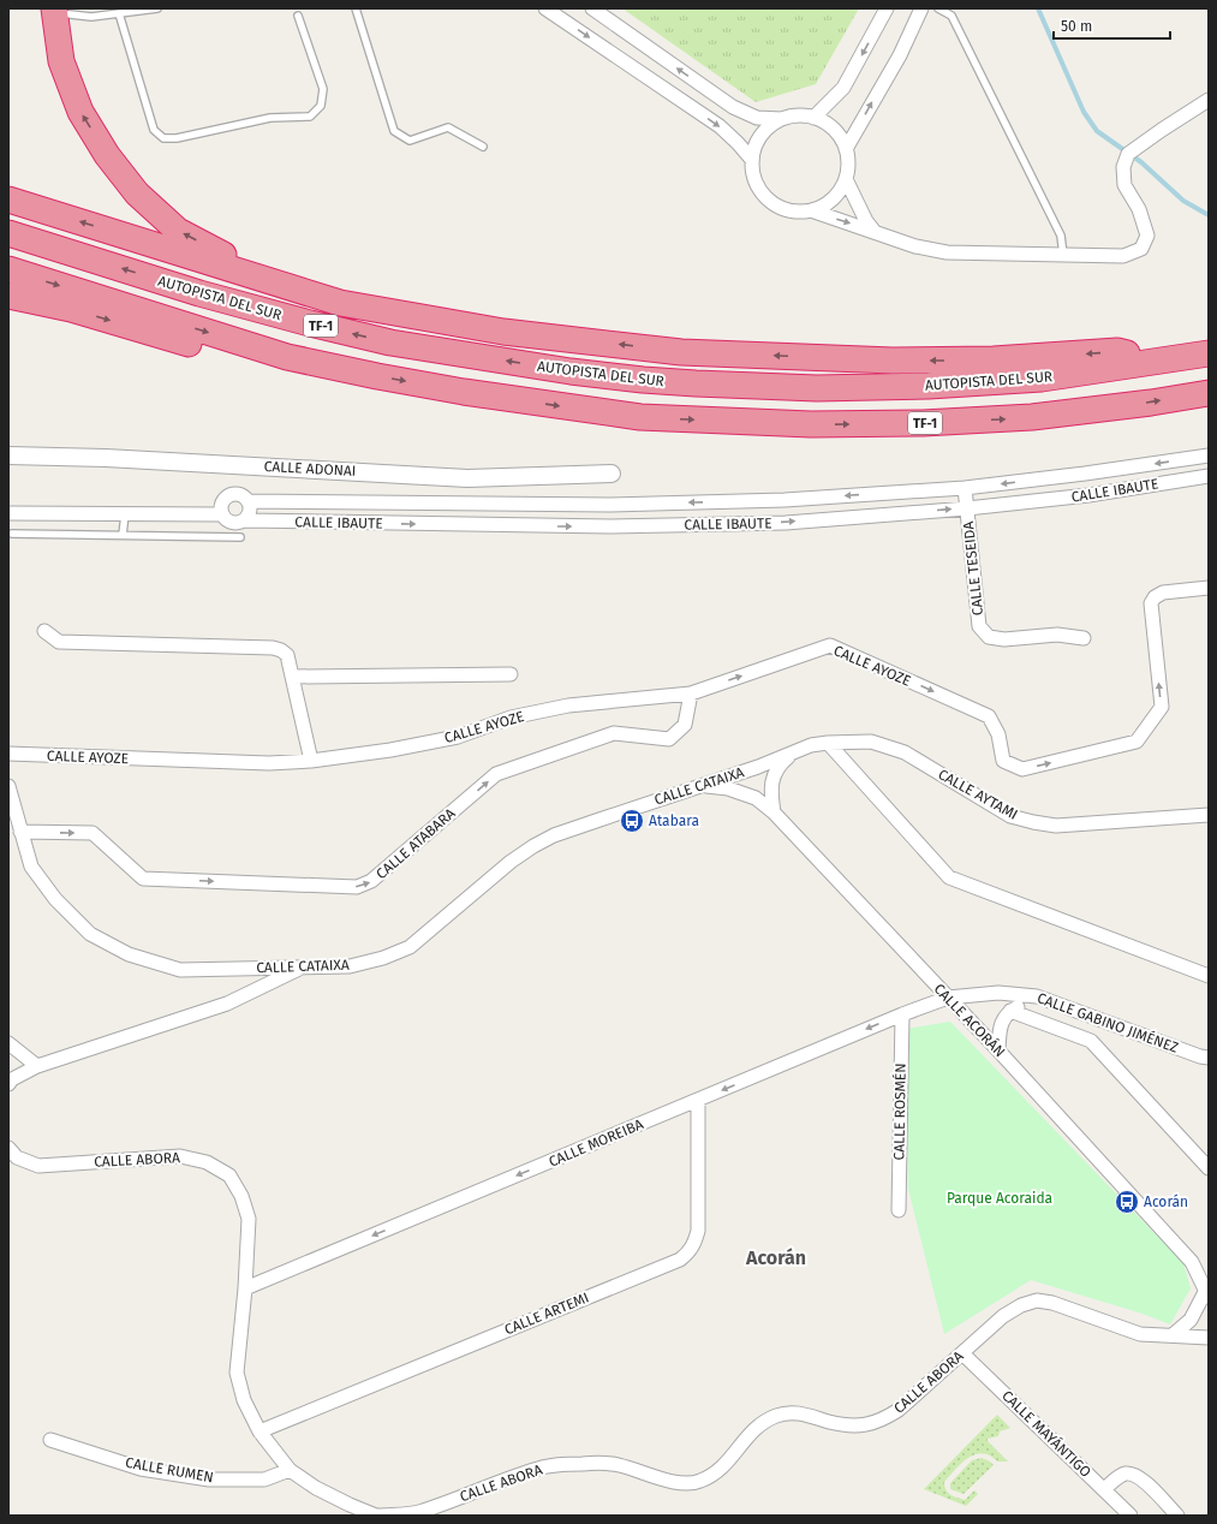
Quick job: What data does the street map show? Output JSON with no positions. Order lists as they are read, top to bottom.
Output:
{
  "streets": {
    "highway": ["AUTOPISTA DEL SUR", "TF-1"],
    "street": [
      "CALLE ADONAI",
      "CALLE IBAUTE",
      "CALLE TESEIDA",
      "CALLE AYOZE",
      "CALLE CATAIXA",
      "CALLE AYTAMI",
      "CALLE ATABARA",
      "CALLE ACORÁN",
      "CALLE GABINO JIMÉNEZ",
      "CALLE ROSMÉN",
      "CALLE MOREIBA",
      "CALLE ABORA",
      "CALLE ARTEMI",
      "CALLE MAYÁNTIGO",
      "CALLE RUMEN"
    ]
  },
  "crossings": [
    ["CALLE IBAUTE", "CALLE TESEIDA"],
    ["CALLE AYOZE", "CALLE ATABARA"],
    ["CALLE CATAIXA", "CALLE AYTAMI"],
    ["CALLE CATAIXA", "CALLE ATABARA"],
    ["CALLE CATAIXA", "CALLE ACORÁN"],
    ["CALLE ACORÁN", "CALLE GABINO JIMÉNEZ"],
    ["CALLE ACORÁN", "CALLE MOREIBA"],
    ["CALLE GABINO JIMÉNEZ", "CALLE MOREIBA"],
    ["CALLE ROSMÉN", "CALLE MOREIBA"],
    ["CALLE MOREIBA", "CALLE ABORA"],
    ["CALLE MOREIBA", "CALLE ARTEMI"],
    ["CALLE ABORA", "CALLE ARTEMI"],
    ["CALLE ABORA", "CALLE MAYÁNTIGO"],
    ["CALLE ABORA", "CALLE RUMEN"]
  ],
  "one_way": ["CALLE ATABARA", "CALLE MOREIBA"],
  "districts": ["Acorán"],
  "parks": ["Parque Acoraida"],
  "places": {
    "bus stop": ["Atabara", "Acorán"]
  },
  "scale_bar": "50 m"
}
